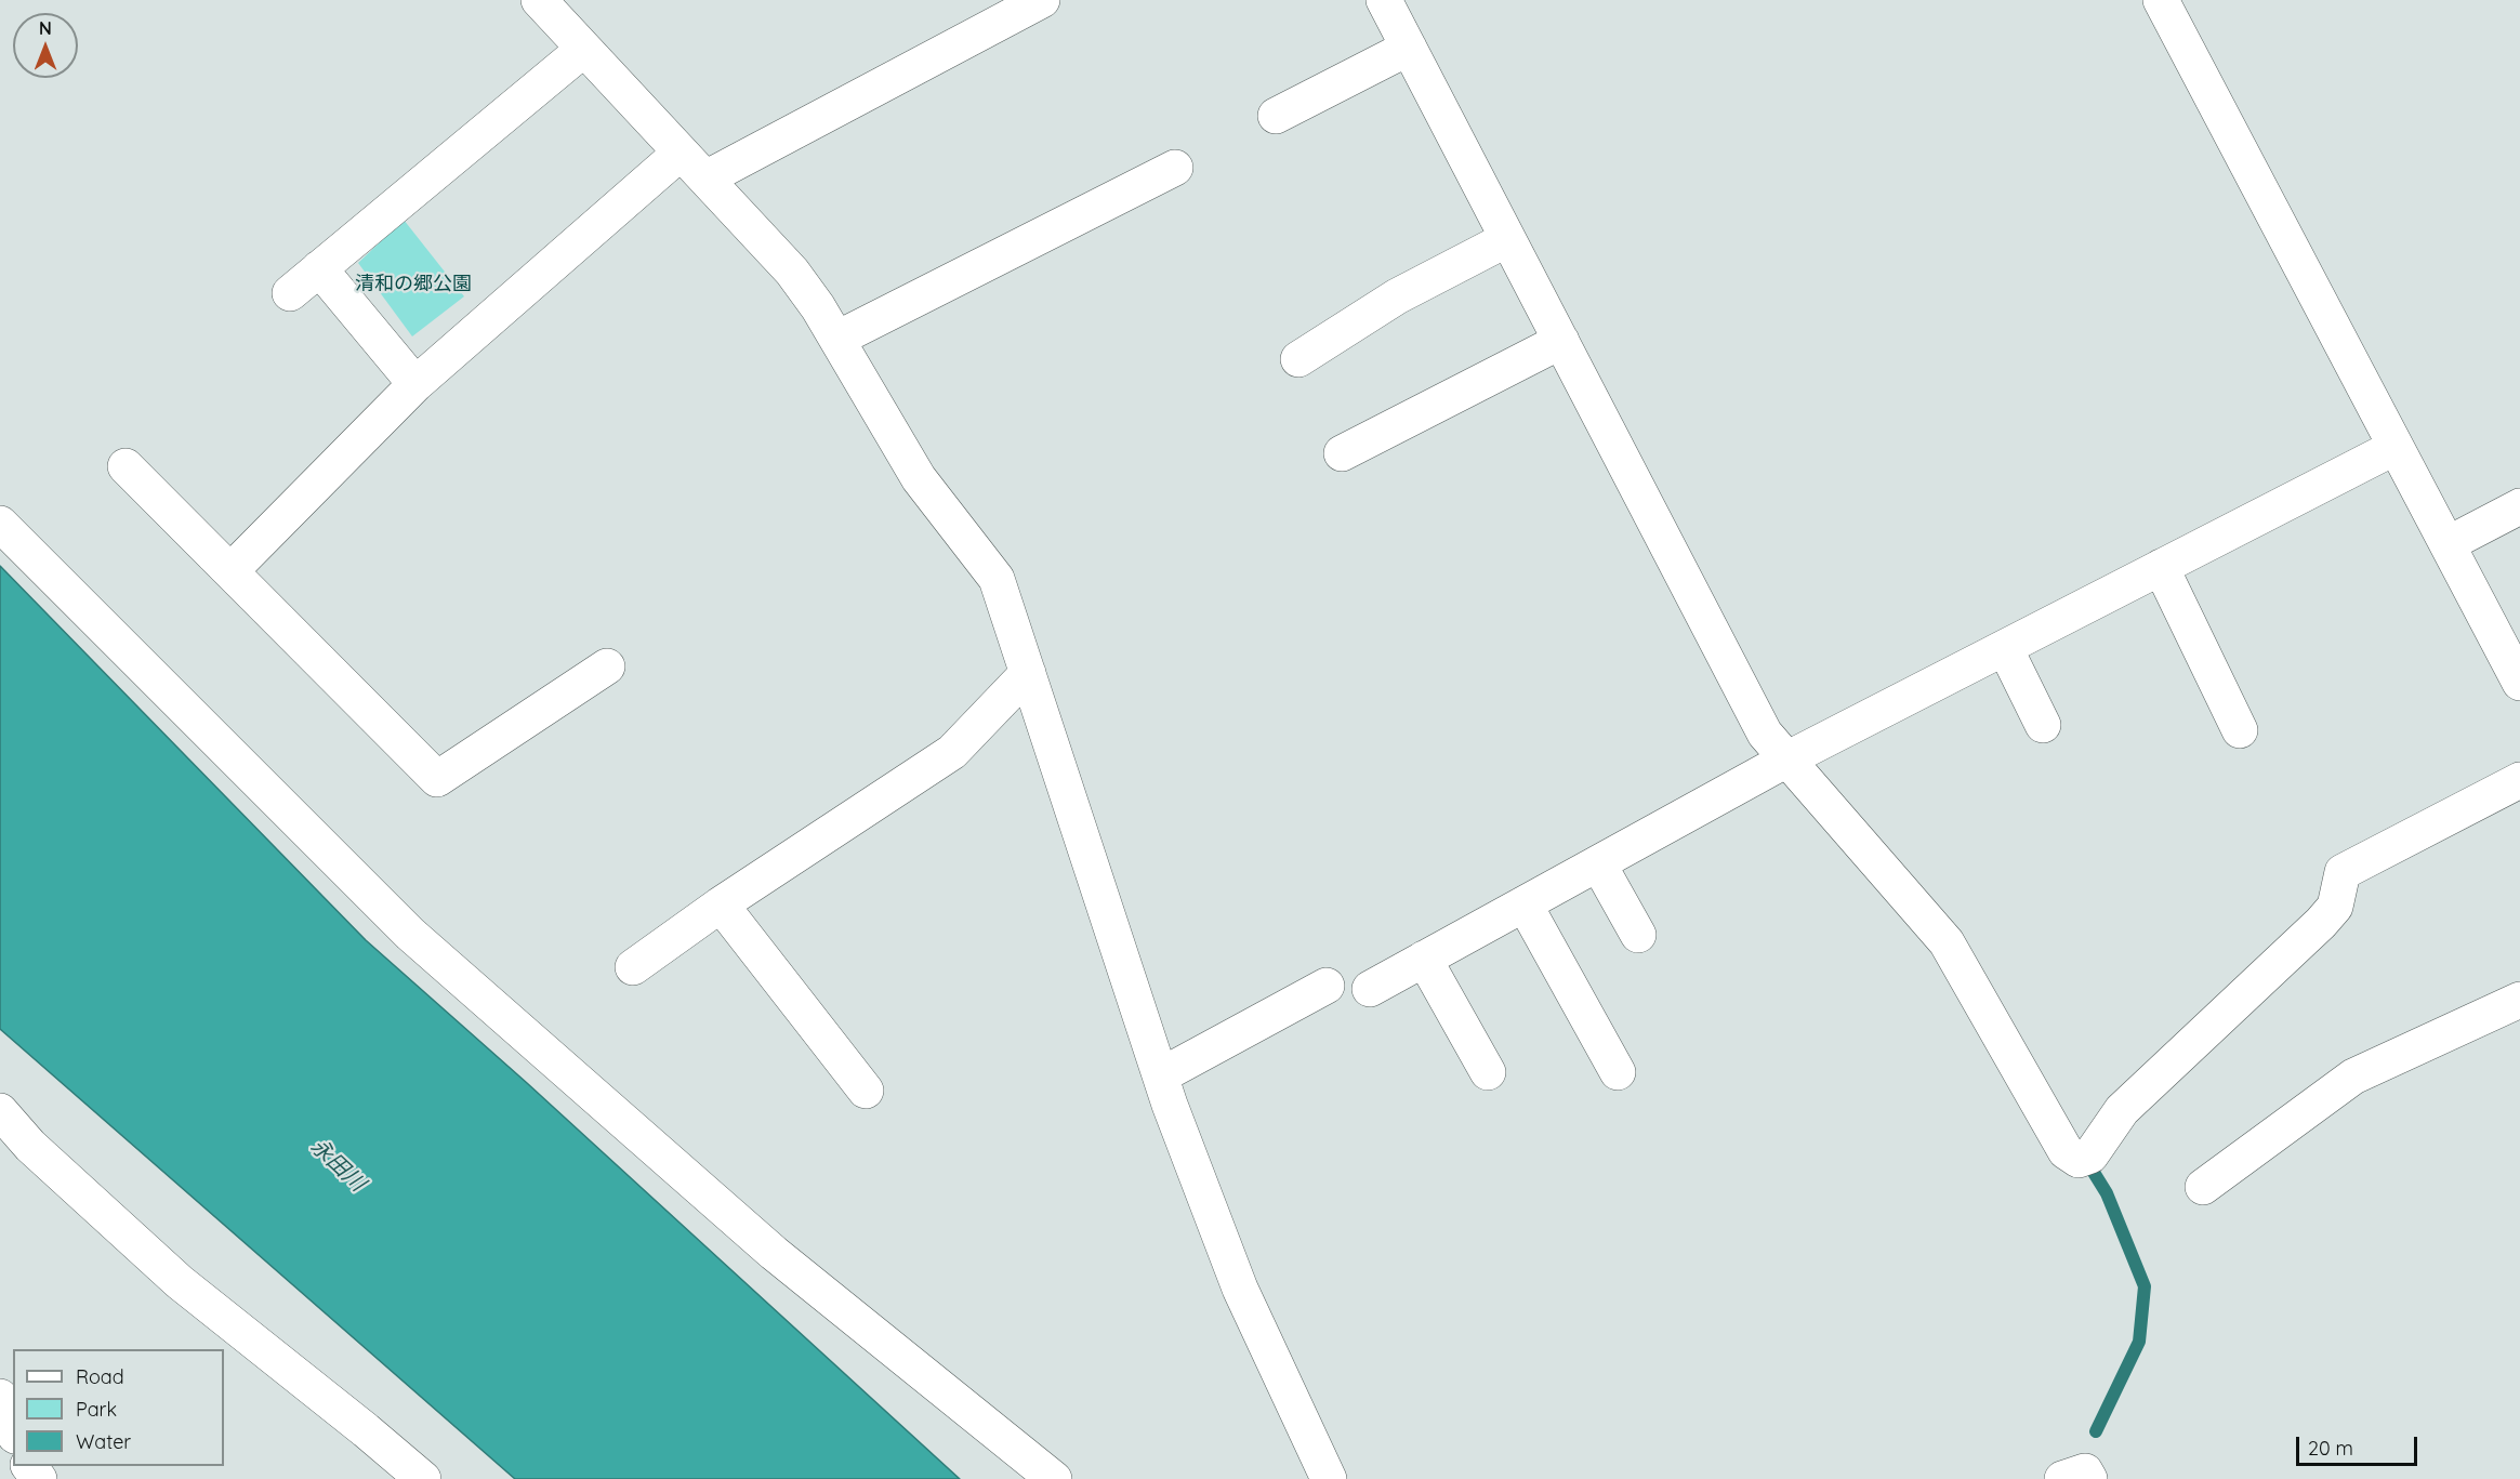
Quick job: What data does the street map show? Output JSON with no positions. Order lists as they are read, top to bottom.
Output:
{
  "water": ["永田川"],
  "parks": ["清和の郷公園"],
  "legend": ["Road", "Park", "Water"],
  "scale_bar": "20 m",
  "north": "top"
}
